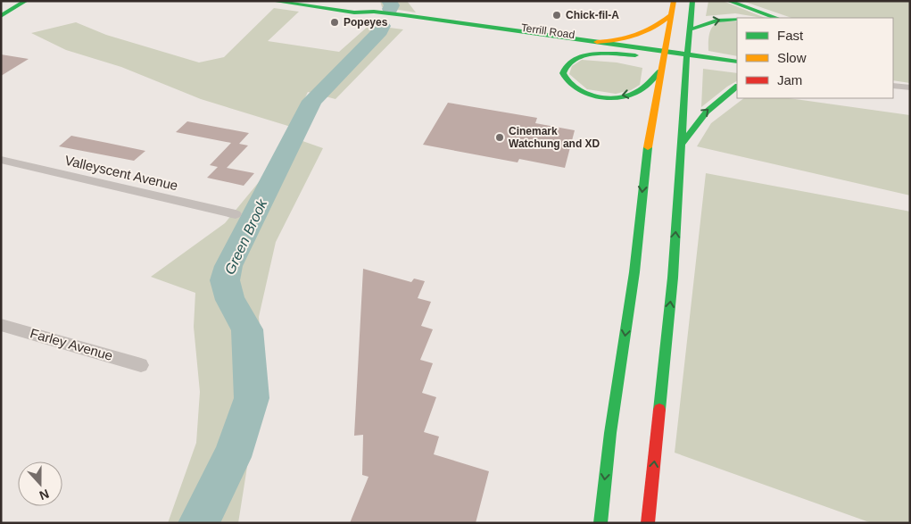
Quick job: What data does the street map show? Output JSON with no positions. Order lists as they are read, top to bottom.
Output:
{
  "streets": {
    "main road": ["Terrill Road"],
    "street": ["Valleyscent Avenue", "Farley Avenue"]
  },
  "water": ["Green Brook"],
  "places": ["Chick-fil-A", "Popeyes", "Cinemark Watchung and XD"],
  "legend": ["Fast", "Slow", "Jam"],
  "north": "bottom"
}
